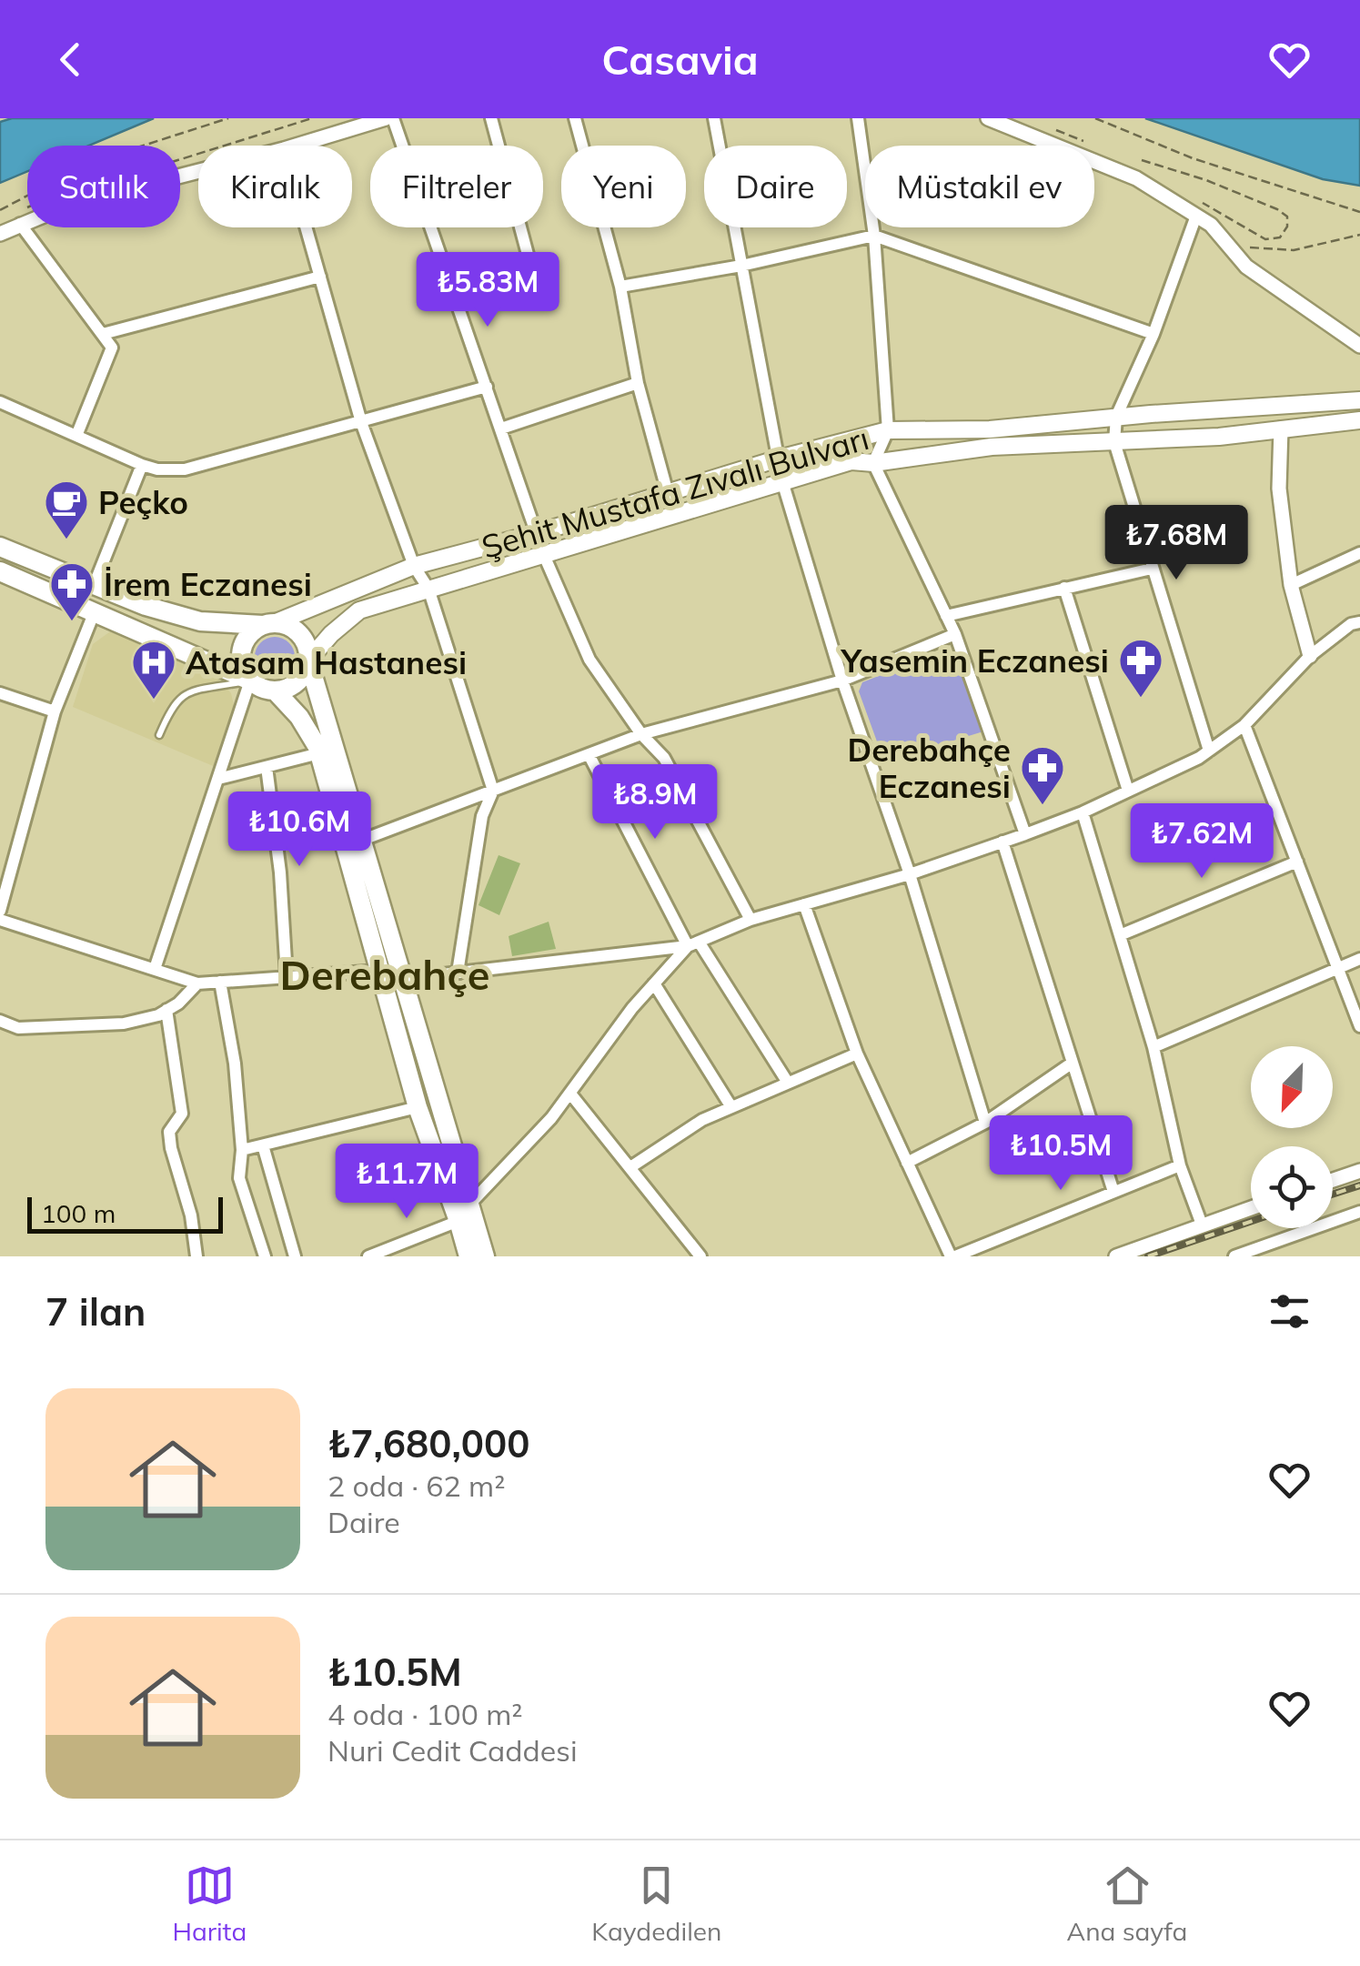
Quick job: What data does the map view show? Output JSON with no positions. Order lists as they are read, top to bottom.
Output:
{
  "streets": {
    "main road": ["Şehit Mustafa Zıvalı Bulvarı"]
  },
  "districts": ["Derebahçe"],
  "places": {
    "cafe": ["Peçko"],
    "pharmacy": ["İrem Eczanesi", "Yasemin Eczanesi", "Derebahçe Eczanesi"],
    "hospital": ["Atasam Hastanesi"]
  },
  "scale_bar": "100 m",
  "north": "bottom left",
  "page": {
    "header": "Casavia",
    "chip": [
      "Satılık",
      "Kiralık",
      "Filtreler",
      "Yeni",
      "Daire",
      "Müstakil ev"
    ],
    "price": [
      "₺5.83M",
      "₺7.68M",
      "₺8.9M",
      "₺10.6M",
      "₺7.62M",
      "₺10.5M",
      "₺11.7M"
    ],
    "scale": "100 m",
    "heading": "7 ilan",
    "list": [
      {
        "name": "₺7,680,000",
        "note": "2 oda · 62 m² · Daire"
      },
      {
        "name": "₺10.5M",
        "note": "4 oda · 100 m² · Nuri Cedit Caddesi"
      }
    ],
    "tabs": ["Harita", "Kaydedilen", "Ana sayfa"]
  }
}
